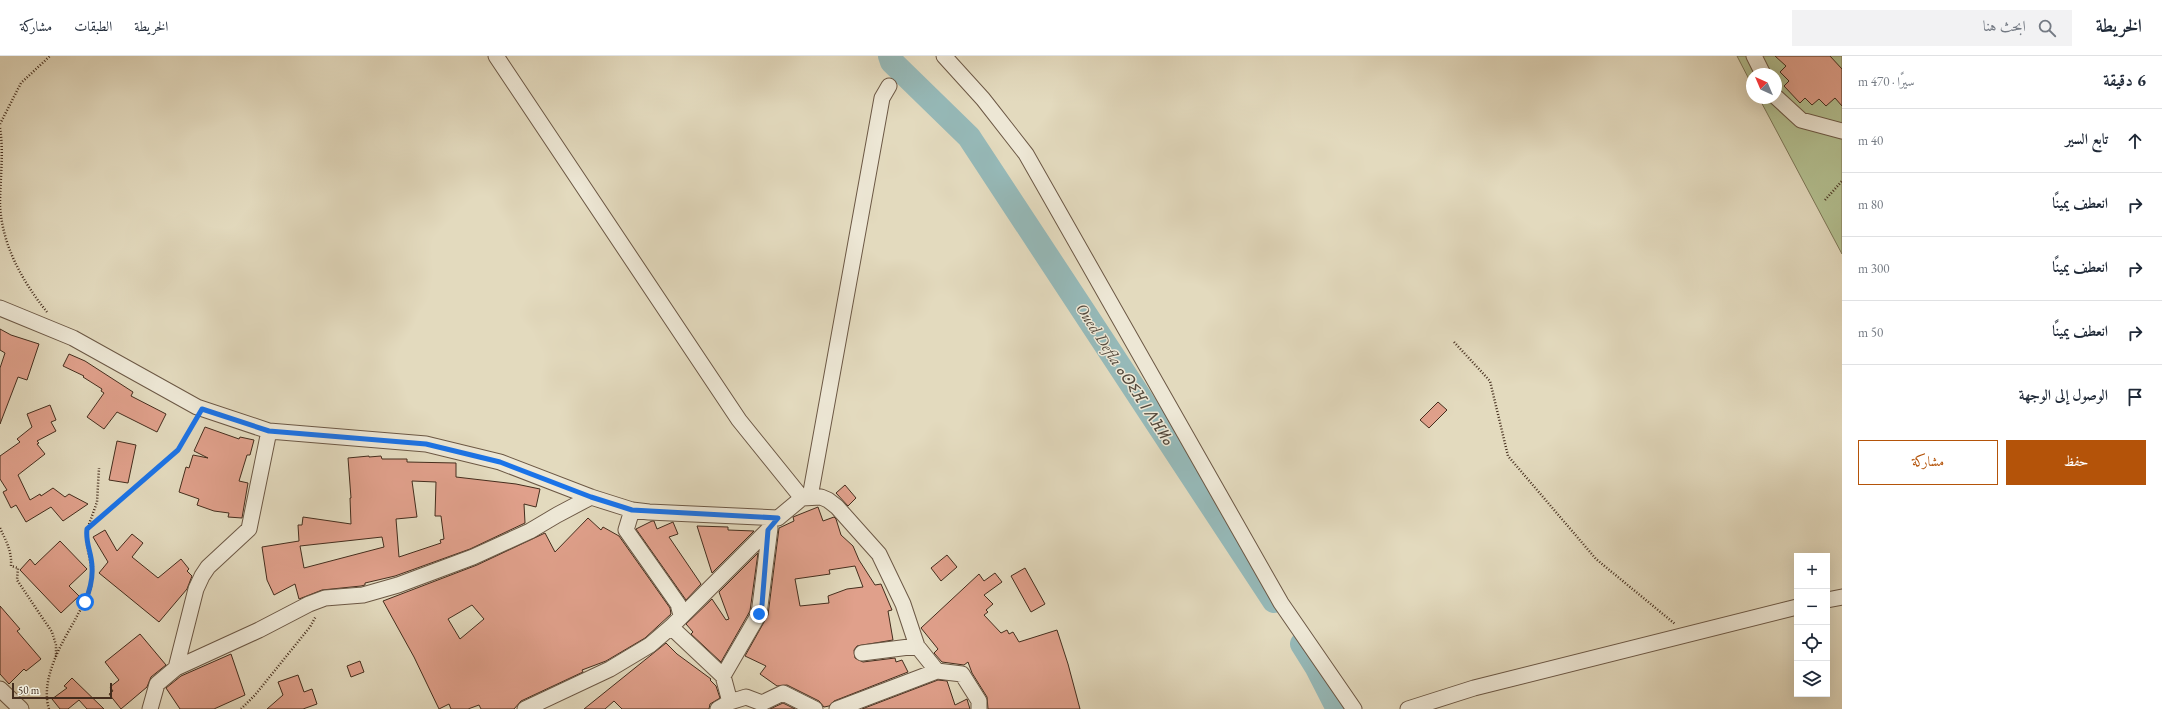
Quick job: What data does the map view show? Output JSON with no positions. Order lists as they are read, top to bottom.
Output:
{
  "water": ["Oued Defla ⴰⵙⵉⴼ ⵏ ⴷⴼⵍⴰ"],
  "scale_bar": "50 m",
  "north": "top left",
  "page": {
    "header": "الخريطة",
    "search": "ابحث هنا",
    "nav": ["الخريطة", "الطبقات", "مشاركة"],
    "heading": ["6 دقيقة", "سيرًا · 470 m"],
    "list": [
      ["تابع السير", "40 m"],
      ["انعطف يمينًا", "80 m"],
      ["انعطف يمينًا", "300 m"],
      ["انعطف يمينًا", "50 m"],
      "الوصول إلى الوجهة"
    ],
    "buttons": ["حفظ", "مشاركة"],
    "map_buttons": ["+", "−"],
    "scale": "50 m"
  }
}
